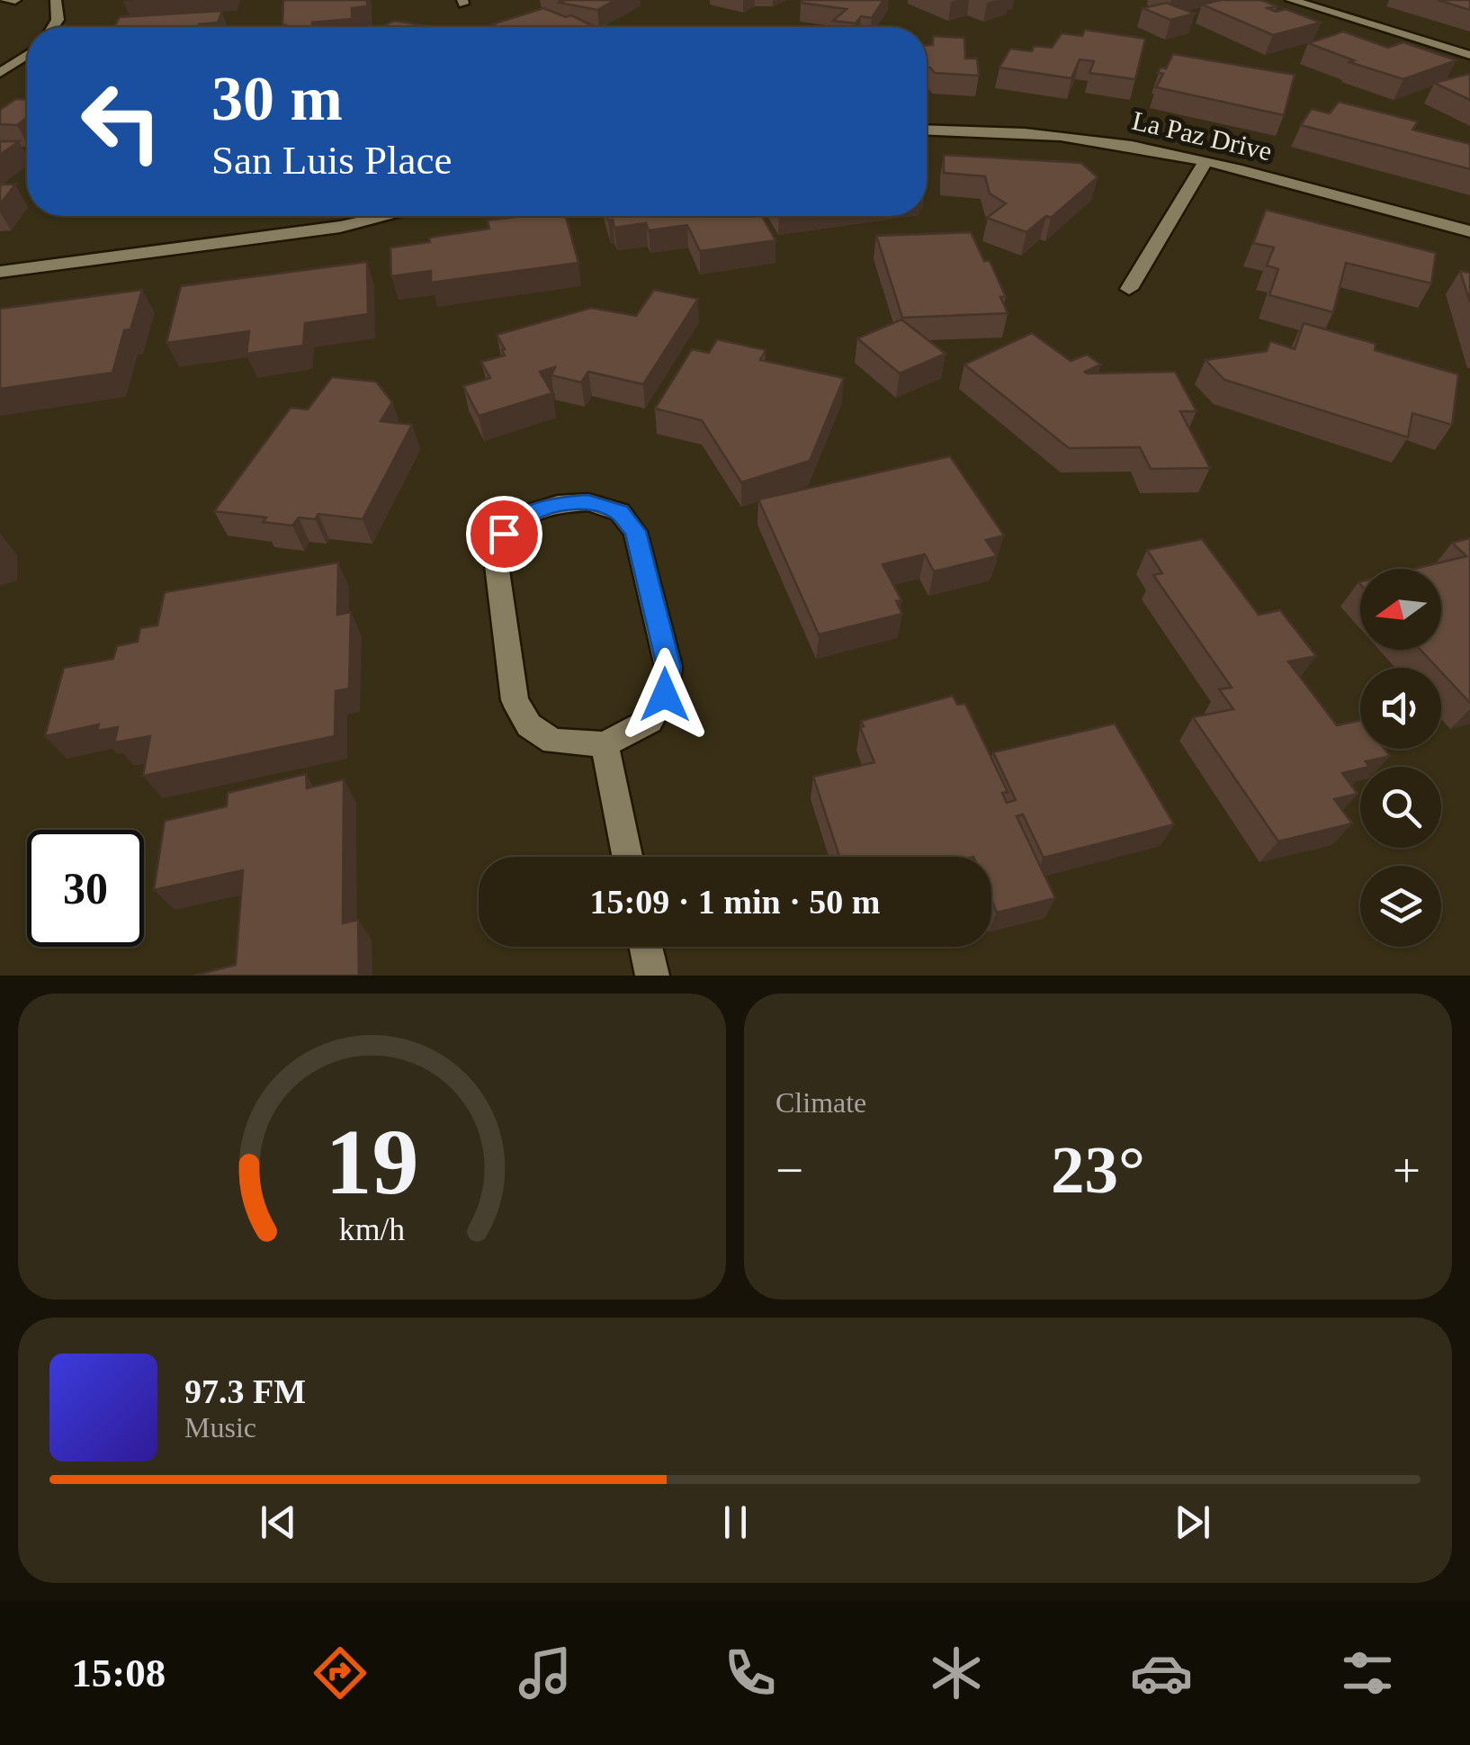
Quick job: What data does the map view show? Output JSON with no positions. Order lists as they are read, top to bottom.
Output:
{
  "streets": {
    "street": ["La Paz Drive"]
  },
  "north": "left",
  "page": {
    "turn": ["30 m", "San Luis Place"],
    "limit": "30",
    "trip": "15:09 · 1 min · 50 m",
    "tile": "Climate",
    "heat": ["−", "23°", "+"],
    "song": ["97.3 FM", "Music"],
    "tabs": "15:08",
    "gauge": ["19", "km/h"]
  }
}
